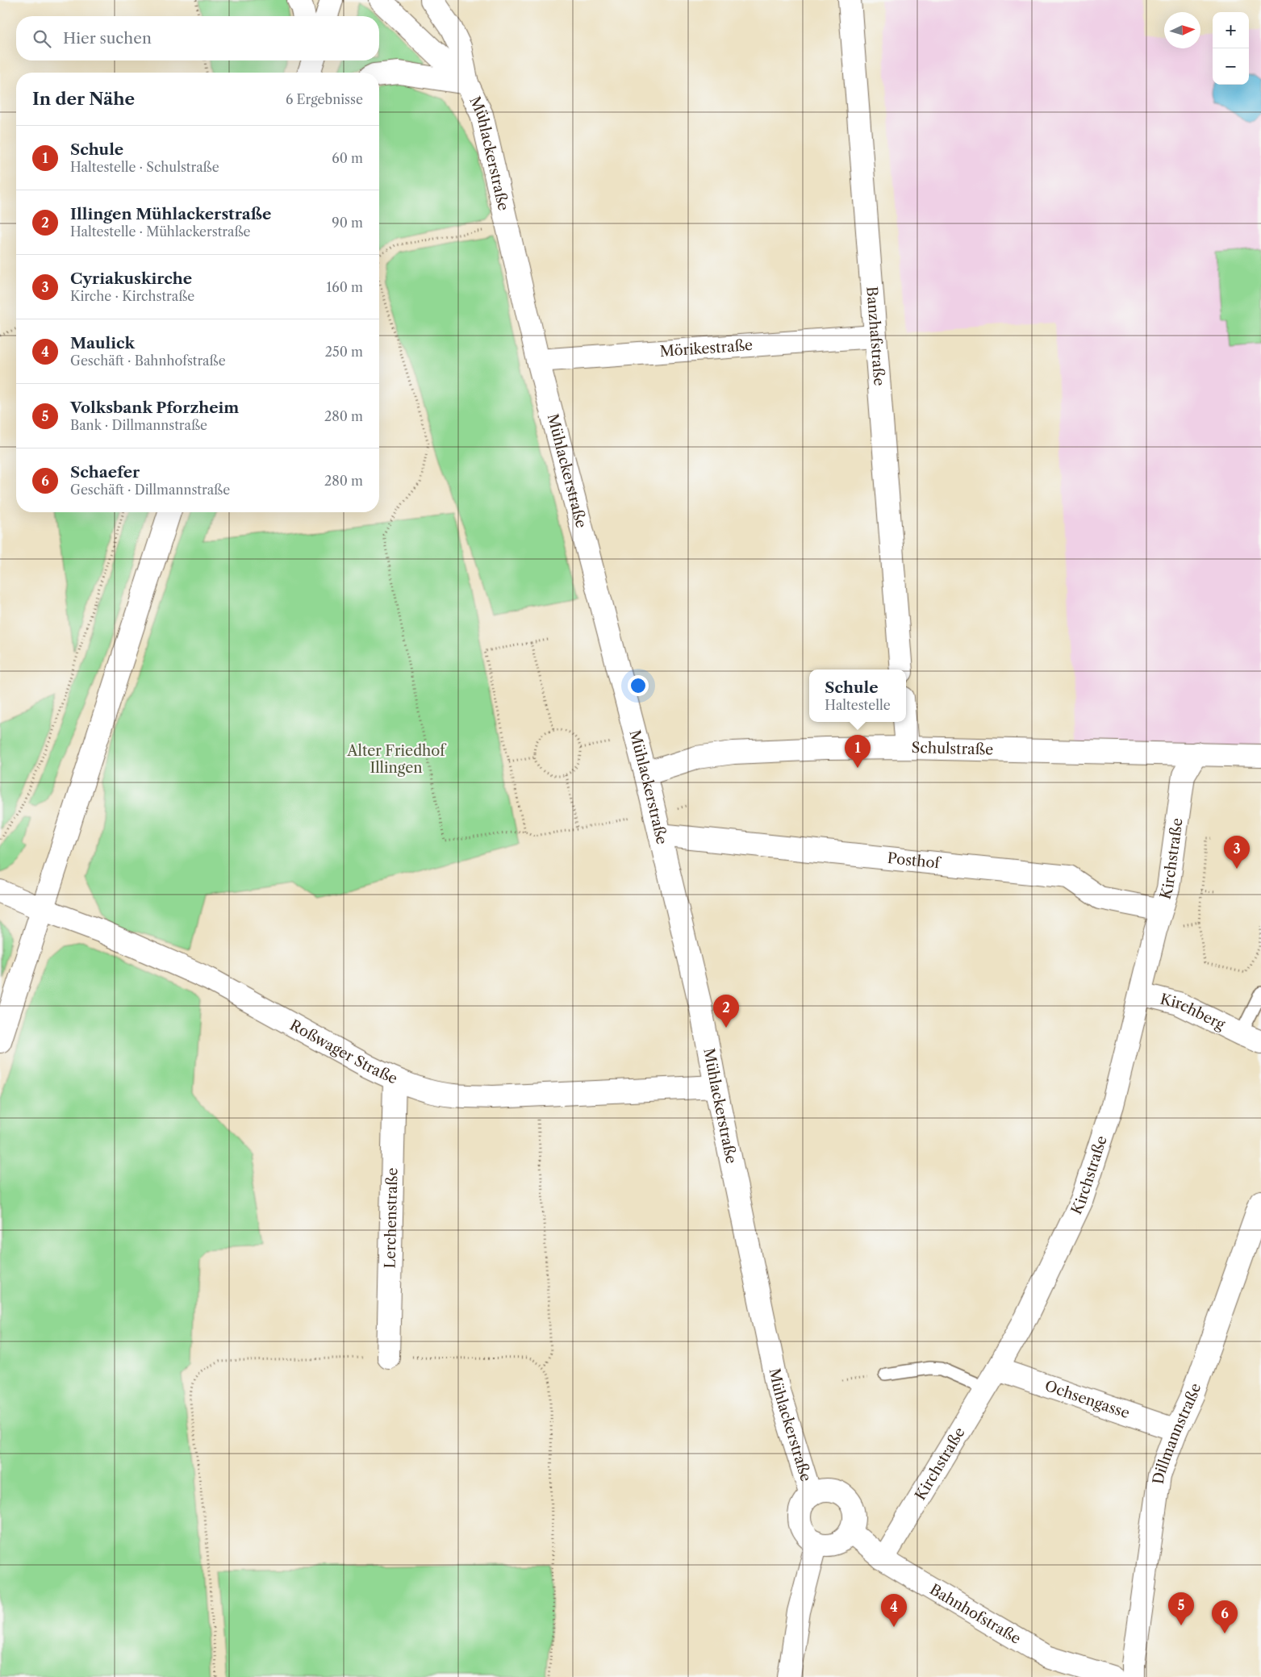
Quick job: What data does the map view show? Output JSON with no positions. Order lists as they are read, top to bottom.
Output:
{
  "streets": {
    "street": [
      "Mühlackerstraße",
      "Banzhafstraße",
      "Mörikestraße",
      "Schulstraße",
      "Kirchstraße",
      "Posthof",
      "Kirchberg",
      "Roßwager Straße",
      "Lerchenstraße",
      "Ochsengasse",
      "Dillmannstraße",
      "Bahnhofstraße"
    ]
  },
  "crossings": [
    ["Mühlackerstraße", "Mörikestraße"],
    ["Mühlackerstraße", "Schulstraße"],
    ["Mühlackerstraße", "Posthof"],
    ["Mühlackerstraße", "Roßwager Straße"],
    ["Mühlackerstraße", "Bahnhofstraße"],
    ["Banzhafstraße", "Mörikestraße"],
    ["Schulstraße", "Kirchstraße"],
    ["Kirchstraße", "Posthof"],
    ["Kirchstraße", "Kirchberg"],
    ["Kirchstraße", "Ochsengasse"],
    ["Kirchstraße", "Bahnhofstraße"],
    ["Roßwager Straße", "Lerchenstraße"],
    ["Ochsengasse", "Dillmannstraße"]
  ],
  "parks": ["Alter Friedhof Illingen"],
  "north": "right",
  "page": {
    "map_buttons": ["+", "−"],
    "search": "Hier suchen",
    "heading": ["In der Nähe", "6 Ergebnisse"],
    "list": [
      {
        "mark": "1",
        "name": "Schule",
        "note": "Haltestelle · Schulstraße",
        "value": "60 m"
      },
      {
        "mark": "2",
        "name": "Illingen Mühlackerstraße",
        "note": "Haltestelle · Mühlackerstraße",
        "value": "90 m"
      },
      {
        "mark": "3",
        "name": "Cyriakuskirche",
        "note": "Kirche · Kirchstraße",
        "value": "160 m"
      },
      {
        "mark": "4",
        "name": "Maulick",
        "note": "Geschäft · Bahnhofstraße",
        "value": "250 m"
      },
      {
        "mark": "5",
        "name": "Volksbank Pforzheim",
        "note": "Bank · Dillmannstraße",
        "value": "280 m"
      },
      {
        "mark": "6",
        "name": "Schaefer",
        "note": "Geschäft · Dillmannstraße",
        "value": "280 m"
      }
    ],
    "popup": ["Schule", "Haltestelle"],
    "pins": [
      "1",
      "3",
      "2",
      "5",
      "4",
      "6"
    ]
  }
}
